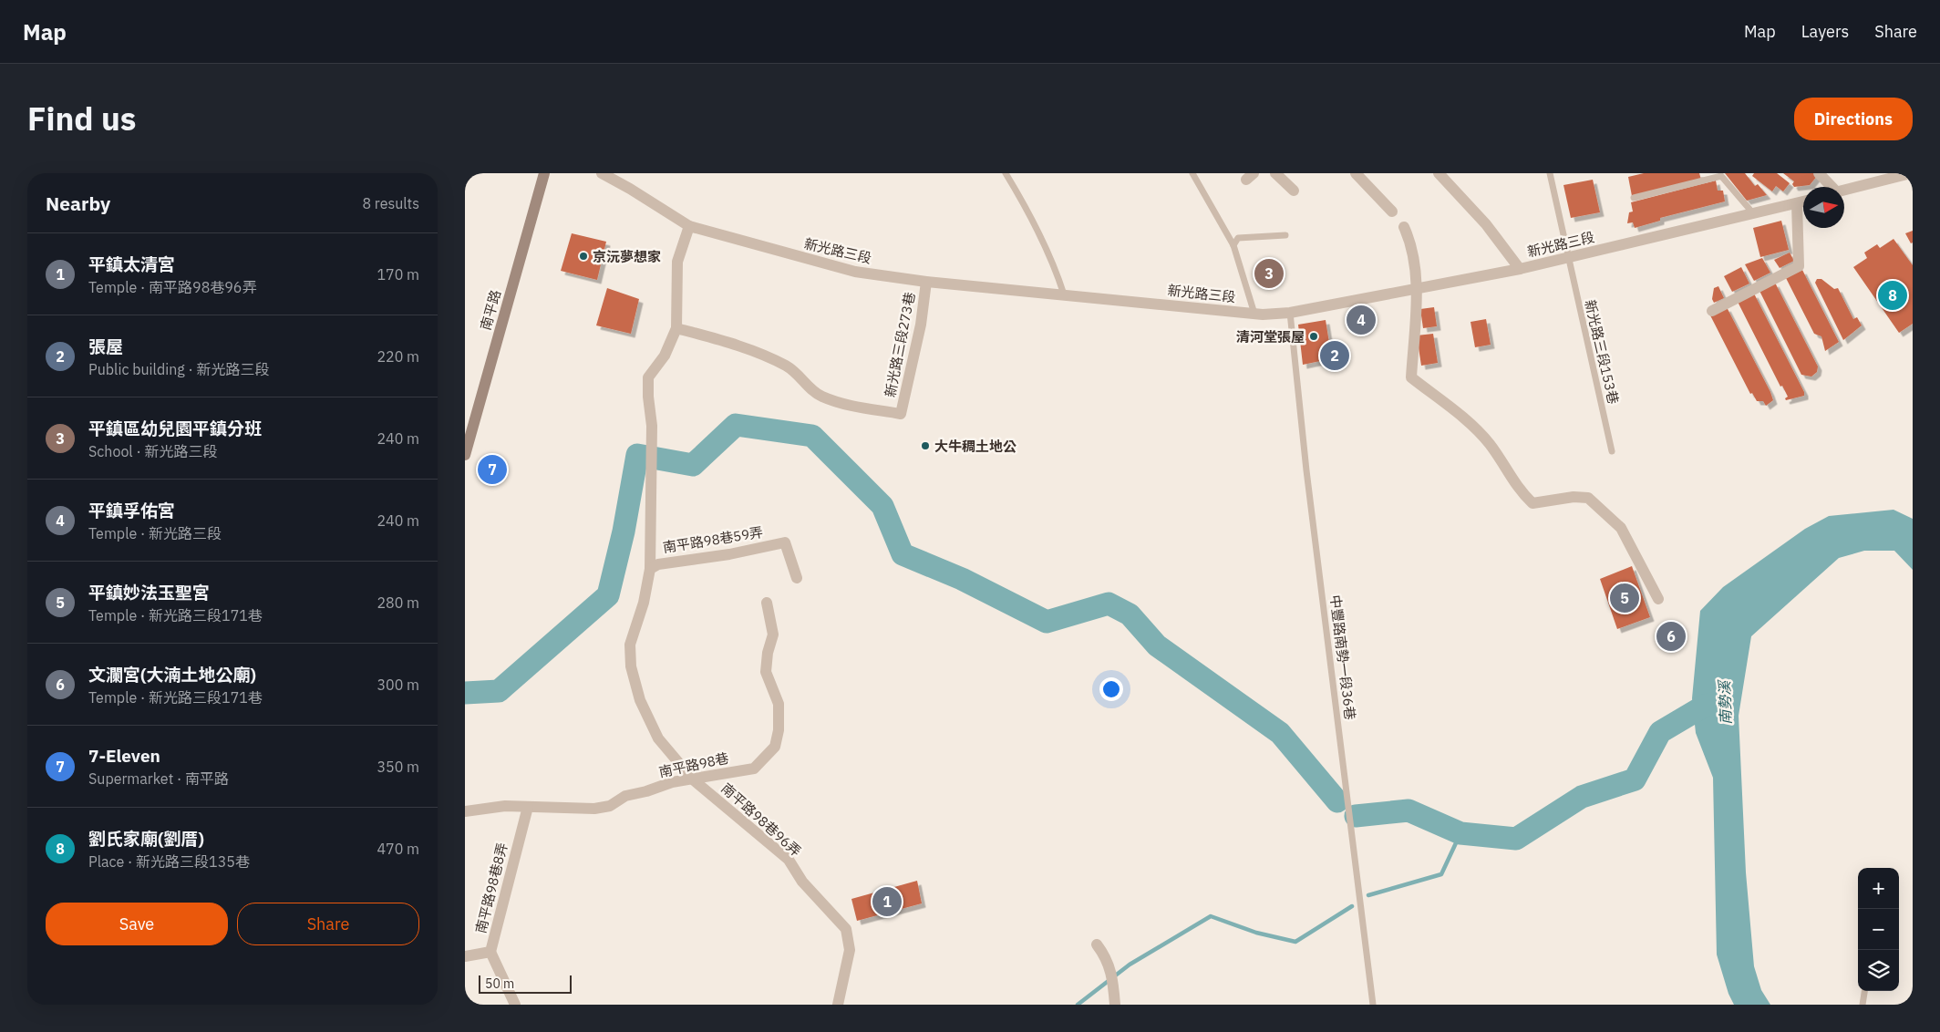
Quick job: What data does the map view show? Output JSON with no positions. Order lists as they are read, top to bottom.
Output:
{
  "streets": {
    "street": [
      "新光路三段",
      "南平路",
      "新光路三段273巷",
      "南平路98巷59弄",
      "南平路98巷",
      "南平路98巷96弄",
      "南平路98巷8弄"
    ],
    "lane": ["新光路三段153巷", "中豐路南勢一段36巷"]
  },
  "crossings": [
    ["新光路三段", "新光路三段273巷"],
    ["新光路三段", "新光路三段153巷"],
    ["新光路三段", "中豐路南勢一段36巷"],
    ["南平路98巷59弄", "南平路98巷"],
    ["南平路98巷59弄", "南平路98巷96弄"],
    ["南平路98巷", "南平路98巷96弄"],
    ["南平路98巷", "南平路98巷8弄"]
  ],
  "water": ["南勢溪"],
  "places": ["京沅夢想家", "清河堂張屋", "大牛稠土地公"],
  "scale_bar": "50 m",
  "north": "right",
  "page": {
    "header": "Map",
    "nav": ["Map", "Layers", "Share"],
    "title": "Find us",
    "buttons": [
      "Directions",
      ["Save", "Share"]
    ],
    "heading": ["Nearby", "8 results"],
    "list": [
      {
        "mark": "1",
        "name": "平鎮太清宮",
        "note": "Temple · 南平路98巷96弄",
        "value": "170 m"
      },
      {
        "mark": "2",
        "name": "張屋",
        "note": "Public building · 新光路三段",
        "value": "220 m"
      },
      {
        "mark": "3",
        "name": "平鎮區幼兒園平鎮分班",
        "note": "School · 新光路三段",
        "value": "240 m"
      },
      {
        "mark": "4",
        "name": "平鎮孚佑宮",
        "note": "Temple · 新光路三段",
        "value": "240 m"
      },
      {
        "mark": "5",
        "name": "平鎮妙法玉聖宮",
        "note": "Temple · 新光路三段171巷",
        "value": "280 m"
      },
      {
        "mark": "6",
        "name": "文瀾宮(大湳土地公廟)",
        "note": "Temple · 新光路三段171巷",
        "value": "300 m"
      },
      {
        "mark": "7",
        "name": "7-Eleven",
        "note": "Supermarket · 南平路",
        "value": "350 m"
      },
      {
        "mark": "8",
        "name": "劉氏家廟(劉厝)",
        "note": "Place · 新光路三段135巷",
        "value": "470 m"
      }
    ],
    "pins": [
      "3",
      "8",
      "4",
      "2",
      "7",
      "5",
      "6",
      "1"
    ],
    "map_buttons": ["+", "−"],
    "scale": "50 m"
  }
}
